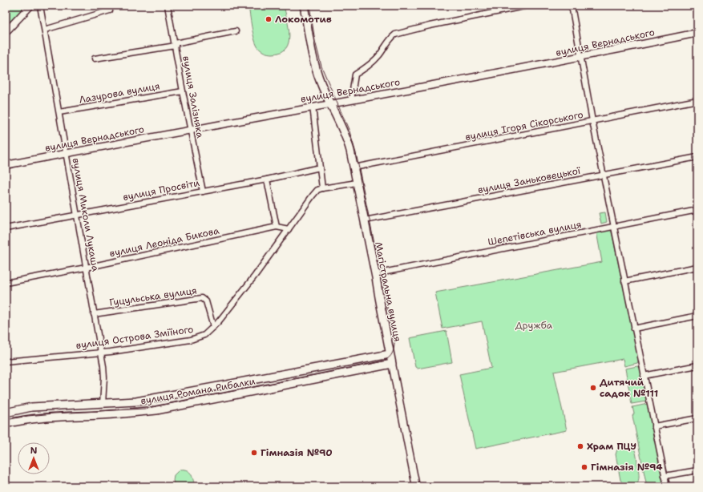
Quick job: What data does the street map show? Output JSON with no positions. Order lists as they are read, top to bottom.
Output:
{
  "streets": {
    "main road": ["Магістральна вулиця", "вулиця Романа Рибалки"],
    "street": [
      "вулиця Вернадського",
      "Лазурова вулиця",
      "вулиця Залізняка",
      "вулиця Ігоря Сікорського",
      "вулиця Заньковецької",
      "вулиця Просвіти",
      "вулиця Миколи Лукаша",
      "Шепетівська вулиця",
      "вулиця Леоніда Бикова",
      "Гуцульська вулиця",
      "вулиця Острова Зміїного"
    ]
  },
  "crossings": [
    ["вулиця Вернадського", "вулиця Залізняка"],
    ["вулиця Вернадського", "вулиця Миколи Лукаша"],
    ["вулиця Вернадського", "Магістральна вулиця"],
    ["Лазурова вулиця", "вулиця Залізняка"],
    ["Лазурова вулиця", "вулиця Миколи Лукаша"],
    ["вулиця Залізняка", "вулиця Просвіти"],
    ["вулиця Ігоря Сікорського", "Магістральна вулиця"],
    ["вулиця Заньковецької", "Магістральна вулиця"],
    ["вулиця Просвіти", "вулиця Миколи Лукаша"],
    ["вулиця Миколи Лукаша", "вулиця Леоніда Бикова"],
    ["вулиця Миколи Лукаша", "Гуцульська вулиця"],
    ["вулиця Миколи Лукаша", "вулиця Острова Зміїного"],
    ["вулиця Миколи Лукаша", "вулиця Романа Рибалки"],
    ["Шепетівська вулиця", "Магістральна вулиця"],
    ["вулиця Леоніда Бикова", "вулиця Острова Зміїного"],
    ["Магістральна вулиця", "вулиця Романа Рибалки"],
    ["Гуцульська вулиця", "вулиця Острова Зміїного"]
  ],
  "parks": ["Дружба"],
  "places": [
    "Локомотив",
    "Дитячий садок №111",
    "Храм ПЦУ",
    "Гімназія №90",
    "Гімназія №94"
  ],
  "north": "top"
}
